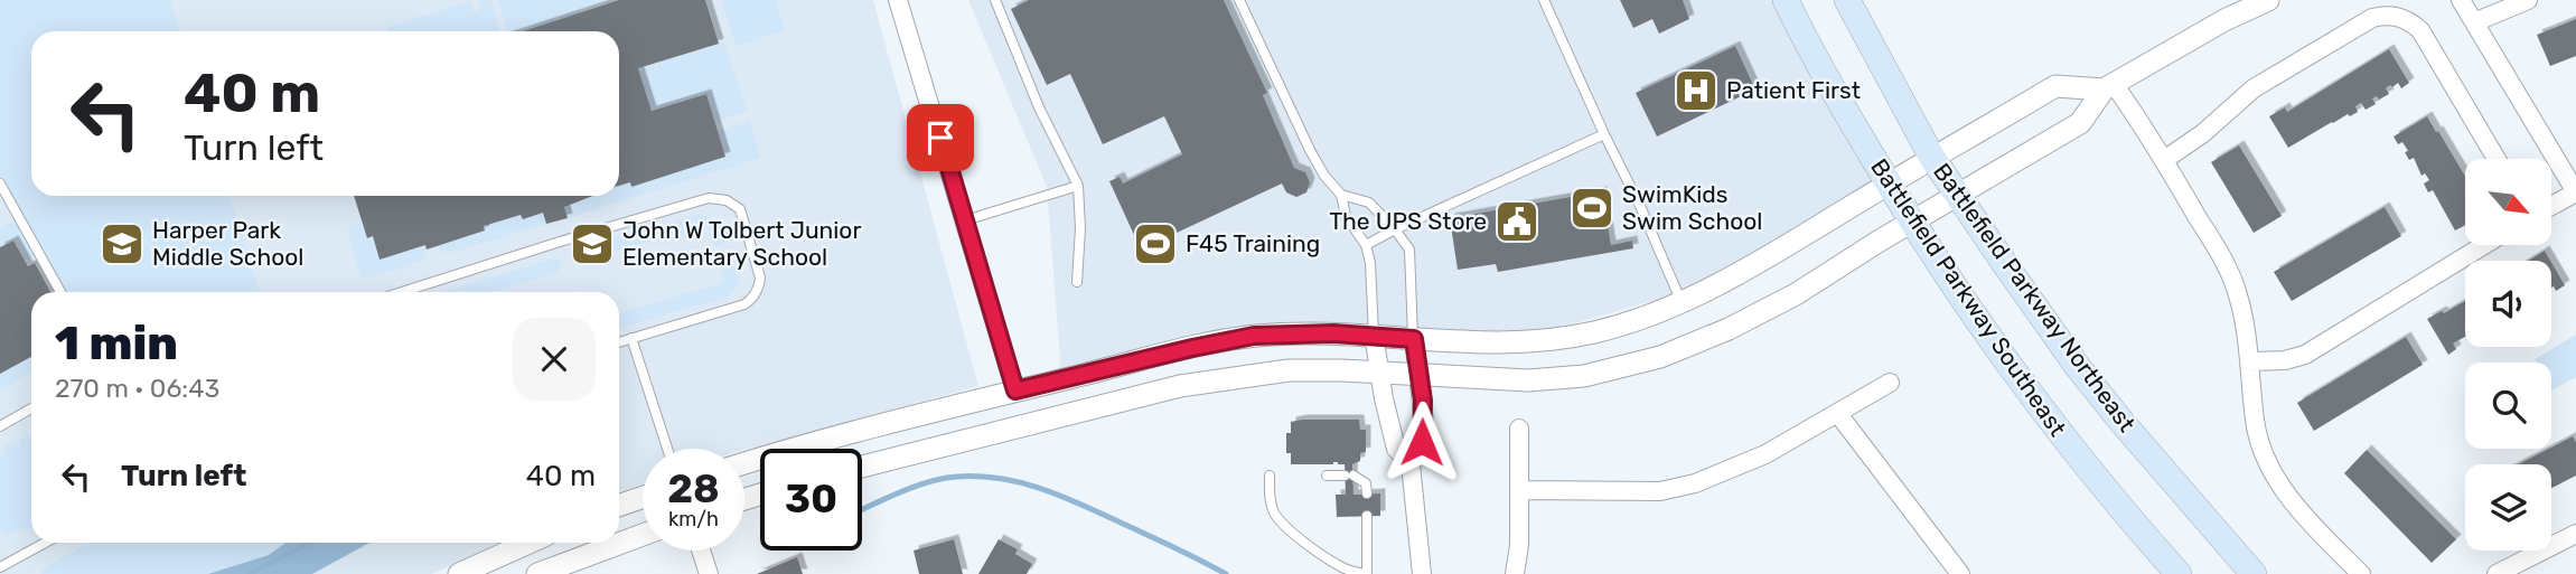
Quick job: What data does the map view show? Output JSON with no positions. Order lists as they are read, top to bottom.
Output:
{
  "streets": {
    "main road": ["Battlefield Parkway Southeast", "Battlefield Parkway Northeast"]
  },
  "places": {
    "hospital": ["Patient First"],
    "sports": ["SwimKids Swim School", "F45 Training"],
    "public building": ["The UPS Store"],
    "school or university": ["Harper Park Middle School", "John W Tolbert Junior Elementary School"]
  },
  "north": "bottom right",
  "page": {
    "turn": ["40 m", "Turn left"],
    "heading": ["1 min", "270 m · 06:43"],
    "list": [
      {
        "name": "Turn left",
        "value": "40 m"
      }
    ],
    "speed": "28 km/h",
    "limit": "30"
  }
}
